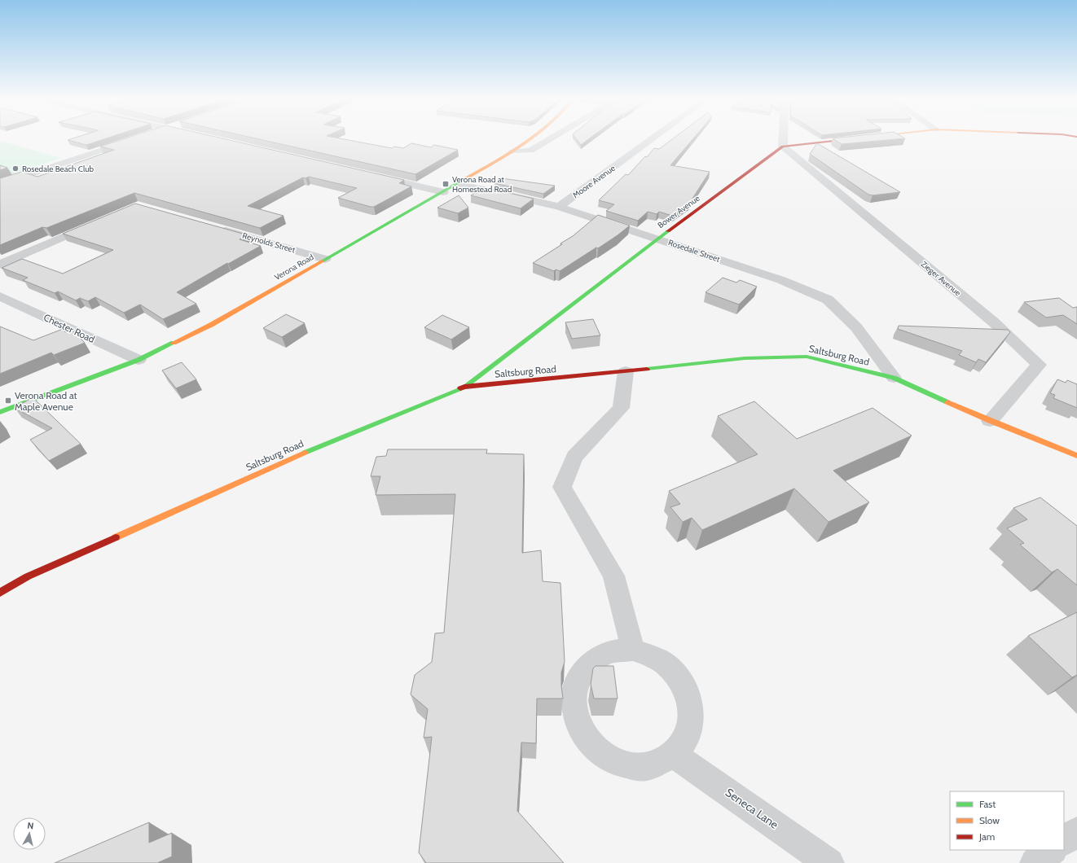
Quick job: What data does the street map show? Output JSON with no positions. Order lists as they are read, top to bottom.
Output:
{
  "streets": {
    "street": [
      "Moore Avenue",
      "Bower Avenue",
      "Reynolds Street",
      "Rosedale Street",
      "Verona Road",
      "Zieger Avenue",
      "Chester Road",
      "Saltsburg Road",
      "Seneca Lane"
    ]
  },
  "crossings": [
    ["Moore Avenue", "Rosedale Street"],
    ["Bower Avenue", "Rosedale Street"],
    ["Bower Avenue", "Zieger Avenue"],
    ["Bower Avenue", "Saltsburg Road"],
    ["Reynolds Street", "Verona Road"],
    ["Rosedale Street", "Verona Road"],
    ["Rosedale Street", "Saltsburg Road"],
    ["Verona Road", "Chester Road"],
    ["Zieger Avenue", "Saltsburg Road"]
  ],
  "places": {
    "other": ["Rosedale Beach Club"],
    "transit": ["Verona Road at Homestead Road", "Verona Road at Maple Avenue"]
  },
  "legend": ["Fast", "Slow", "Jam"],
  "north": "top"
}
